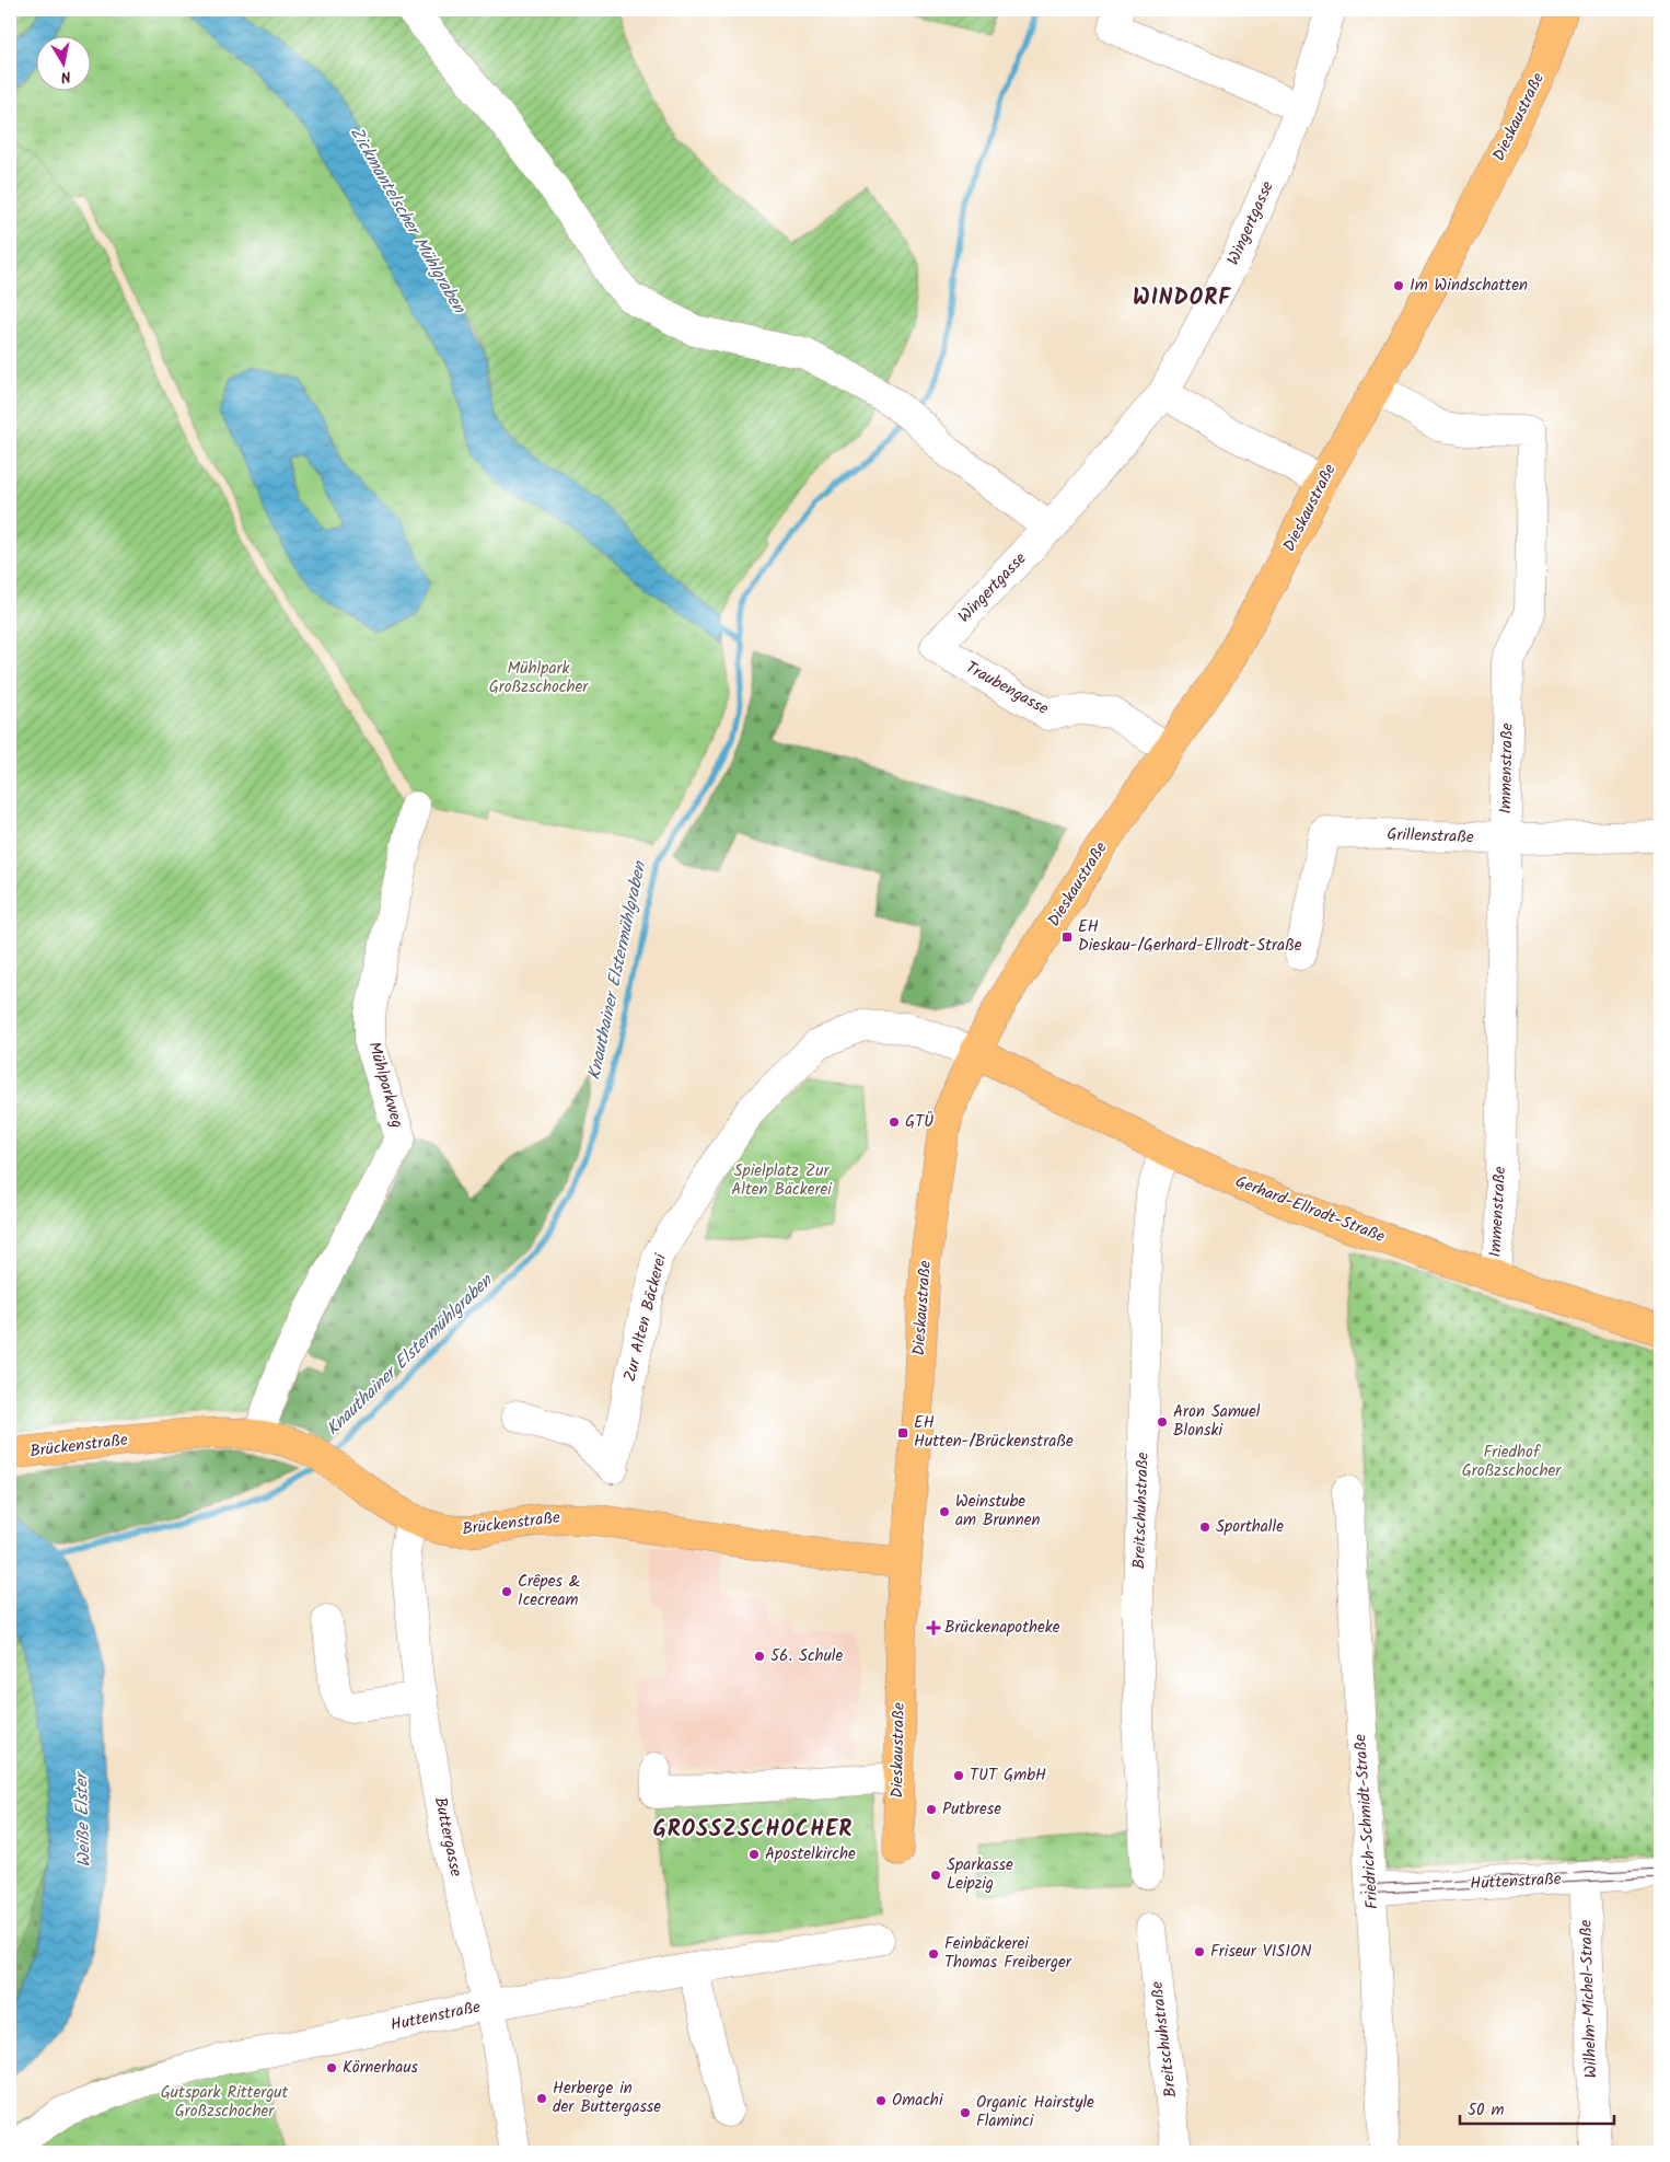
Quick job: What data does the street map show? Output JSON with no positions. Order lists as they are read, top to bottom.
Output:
{
  "streets": {
    "main road": ["Dieskaustraße", "Gerhard-Ellrodt-Straße", "Brückenstraße"],
    "street": [
      "Wingertgasse",
      "Traubengasse",
      "Immenstraße",
      "Grillenstraße",
      "Mühlparkweg",
      "Zur Alten Bäckerei",
      "Breitschuhstraße",
      "Friedrich-Schmidt-Straße",
      "Buttergasse",
      "Huttenstraße",
      "Wilhelm-Michel-Straße"
    ]
  },
  "crossings": [
    ["Dieskaustraße", "Traubengasse"],
    ["Dieskaustraße", "Immenstraße"],
    ["Dieskaustraße", "Gerhard-Ellrodt-Straße"],
    ["Dieskaustraße", "Zur Alten Bäckerei"],
    ["Dieskaustraße", "Brückenstraße"],
    ["Wingertgasse", "Traubengasse"],
    ["Immenstraße", "Grillenstraße"],
    ["Immenstraße", "Gerhard-Ellrodt-Straße"],
    ["Mühlparkweg", "Brückenstraße"],
    ["Gerhard-Ellrodt-Straße", "Zur Alten Bäckerei"],
    ["Gerhard-Ellrodt-Straße", "Breitschuhstraße"],
    ["Brückenstraße", "Buttergasse"],
    ["Friedrich-Schmidt-Straße", "Huttenstraße"],
    ["Buttergasse", "Huttenstraße"],
    ["Huttenstraße", "Wilhelm-Michel-Straße"]
  ],
  "districts": ["WINDORF", "GROSSZSCHOCHER"],
  "water": ["Zickmantelscher Mühlgraben", "Knauthainer Elstermühlgraben", "Weiße Elster"],
  "parks": [
    "Mühlpark Großzschocher",
    "Spielplatz Zur Alten Bäckerei",
    "Friedhof Großzschocher",
    "Gutspark Rittergut Großzschocher"
  ],
  "places": {
    "other": [
      "Im Windschatten",
      "GTÜ",
      "Aron Samuel Blonski",
      "Weinstube am Brunnen",
      "Sporthalle",
      "Crêpes & Icecream",
      "56. Schule",
      "TUT GmbH",
      "Putbrese",
      "Apostelkirche",
      "Sparkasse Leipzig",
      "Friseur VISION",
      "Feinbäckerei Thomas Freiberger",
      "Körnerhaus",
      "Herberge in der Buttergasse",
      "Omachi",
      "Organic Hairstyle Flaminci"
    ],
    "transit": ["EH Dieskau-/Gerhard-Ellrodt-Straße", "EH Hutten-/Brückenstraße"],
    "health": ["Brückenapotheke"]
  },
  "scale_bar": "50 m",
  "north": "bottom"
}
